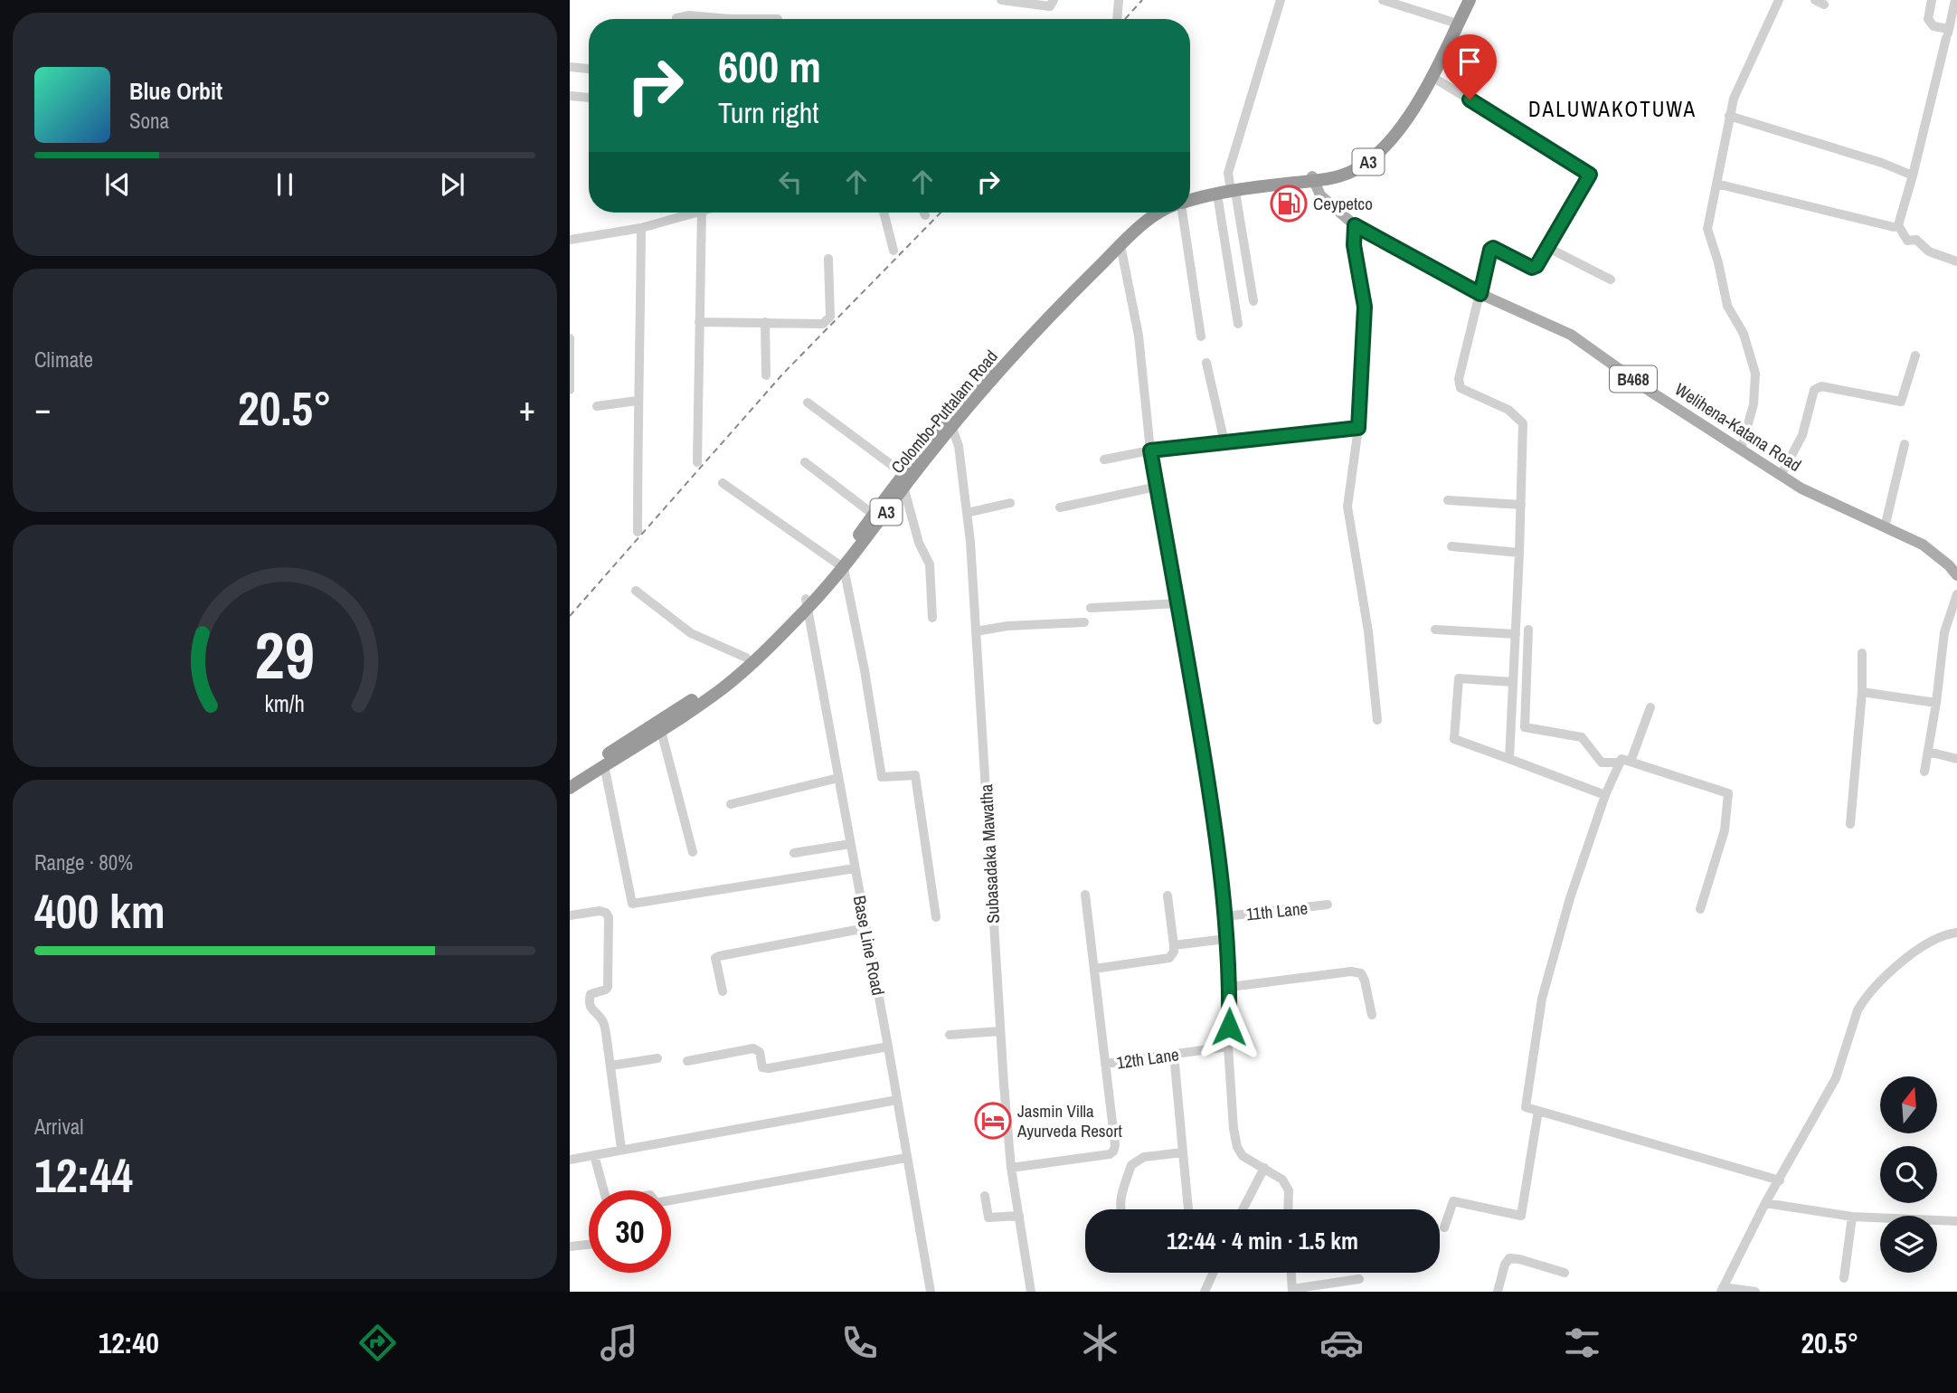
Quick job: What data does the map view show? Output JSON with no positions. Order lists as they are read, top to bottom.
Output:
{
  "streets": {
    "highway": ["A3", "Colombo-Puttalam Road"],
    "main road": ["B468", "Welihena-Katana Road"],
    "street": [
      "Subasadaka Mawatha",
      "11th Lane",
      "Base Line Road",
      "12th Lane"
    ]
  },
  "crossings": [
    ["A3", "Welihena-Katana Road"],
    ["Colombo-Puttalam Road", "Subasadaka Mawatha"],
    ["Colombo-Puttalam Road", "Base Line Road"]
  ],
  "districts": ["DALUWAKOTUWA"],
  "places": {
    "fuel station": ["Ceypetco"],
    "hotel": ["Jasmin Villa Ayurveda Resort"]
  },
  "north": "top",
  "page": {
    "turn": ["600 m", "Turn right"],
    "song": ["Blue Orbit", "Sona"],
    "tile": [
      "Climate",
      ["Range · 80%", "400 km"],
      ["Arrival", "12:44"]
    ],
    "heat": ["−", "20.5°", "+"],
    "limit": "30",
    "trip": "12:44 · 4 min · 1.5 km",
    "tabs": ["12:40", "20.5°"],
    "gauge": ["29", "km/h"]
  }
}
